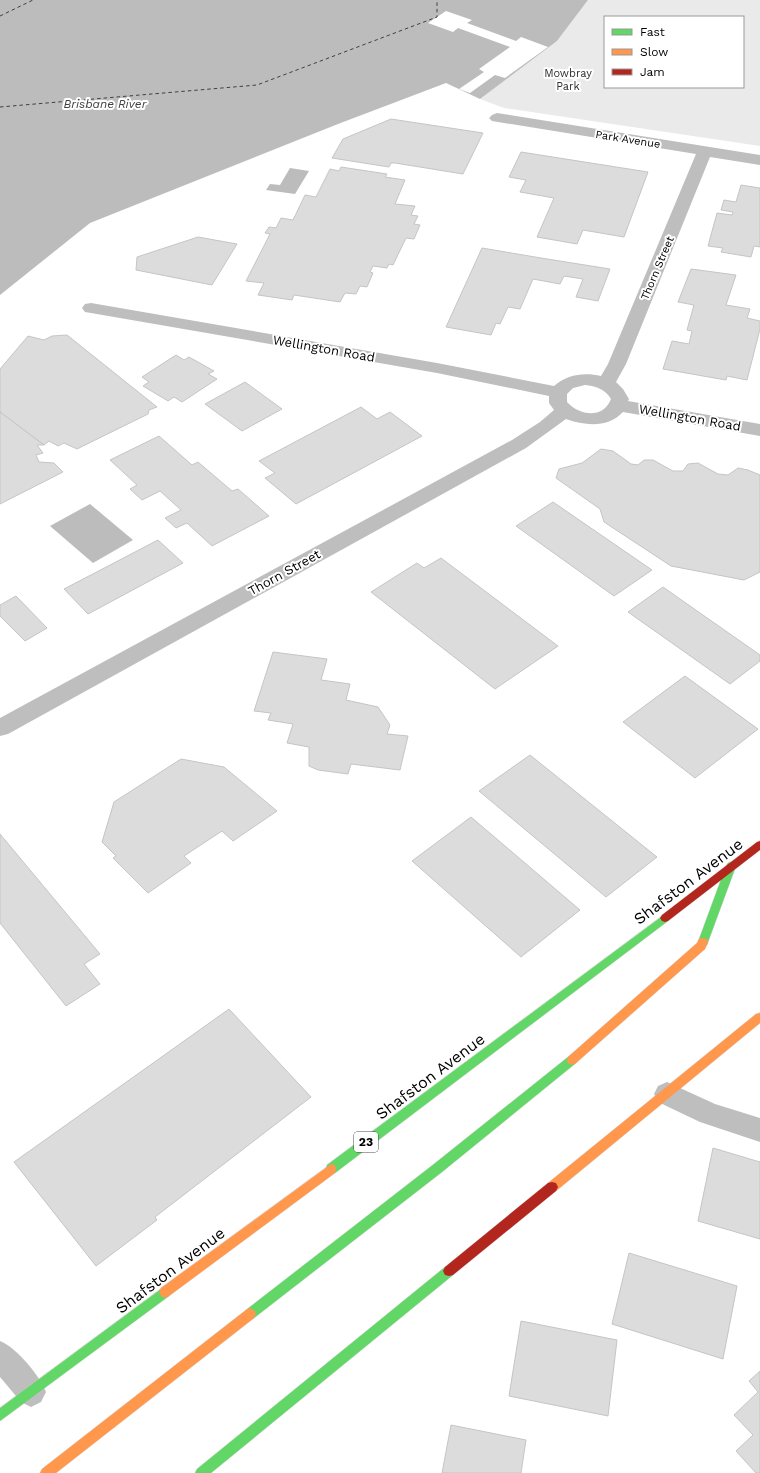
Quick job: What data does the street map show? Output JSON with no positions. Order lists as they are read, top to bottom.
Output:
{
  "streets": {
    "main road": ["Shafston Avenue", "23"],
    "street": ["Park Avenue", "Thorn Street", "Wellington Road"]
  },
  "crossings": [
    ["Park Avenue", "Thorn Street"],
    ["Thorn Street", "Wellington Road"]
  ],
  "water": ["Brisbane River"],
  "parks": ["Mowbray Park"],
  "legend": ["Fast", "Slow", "Jam"]
}
